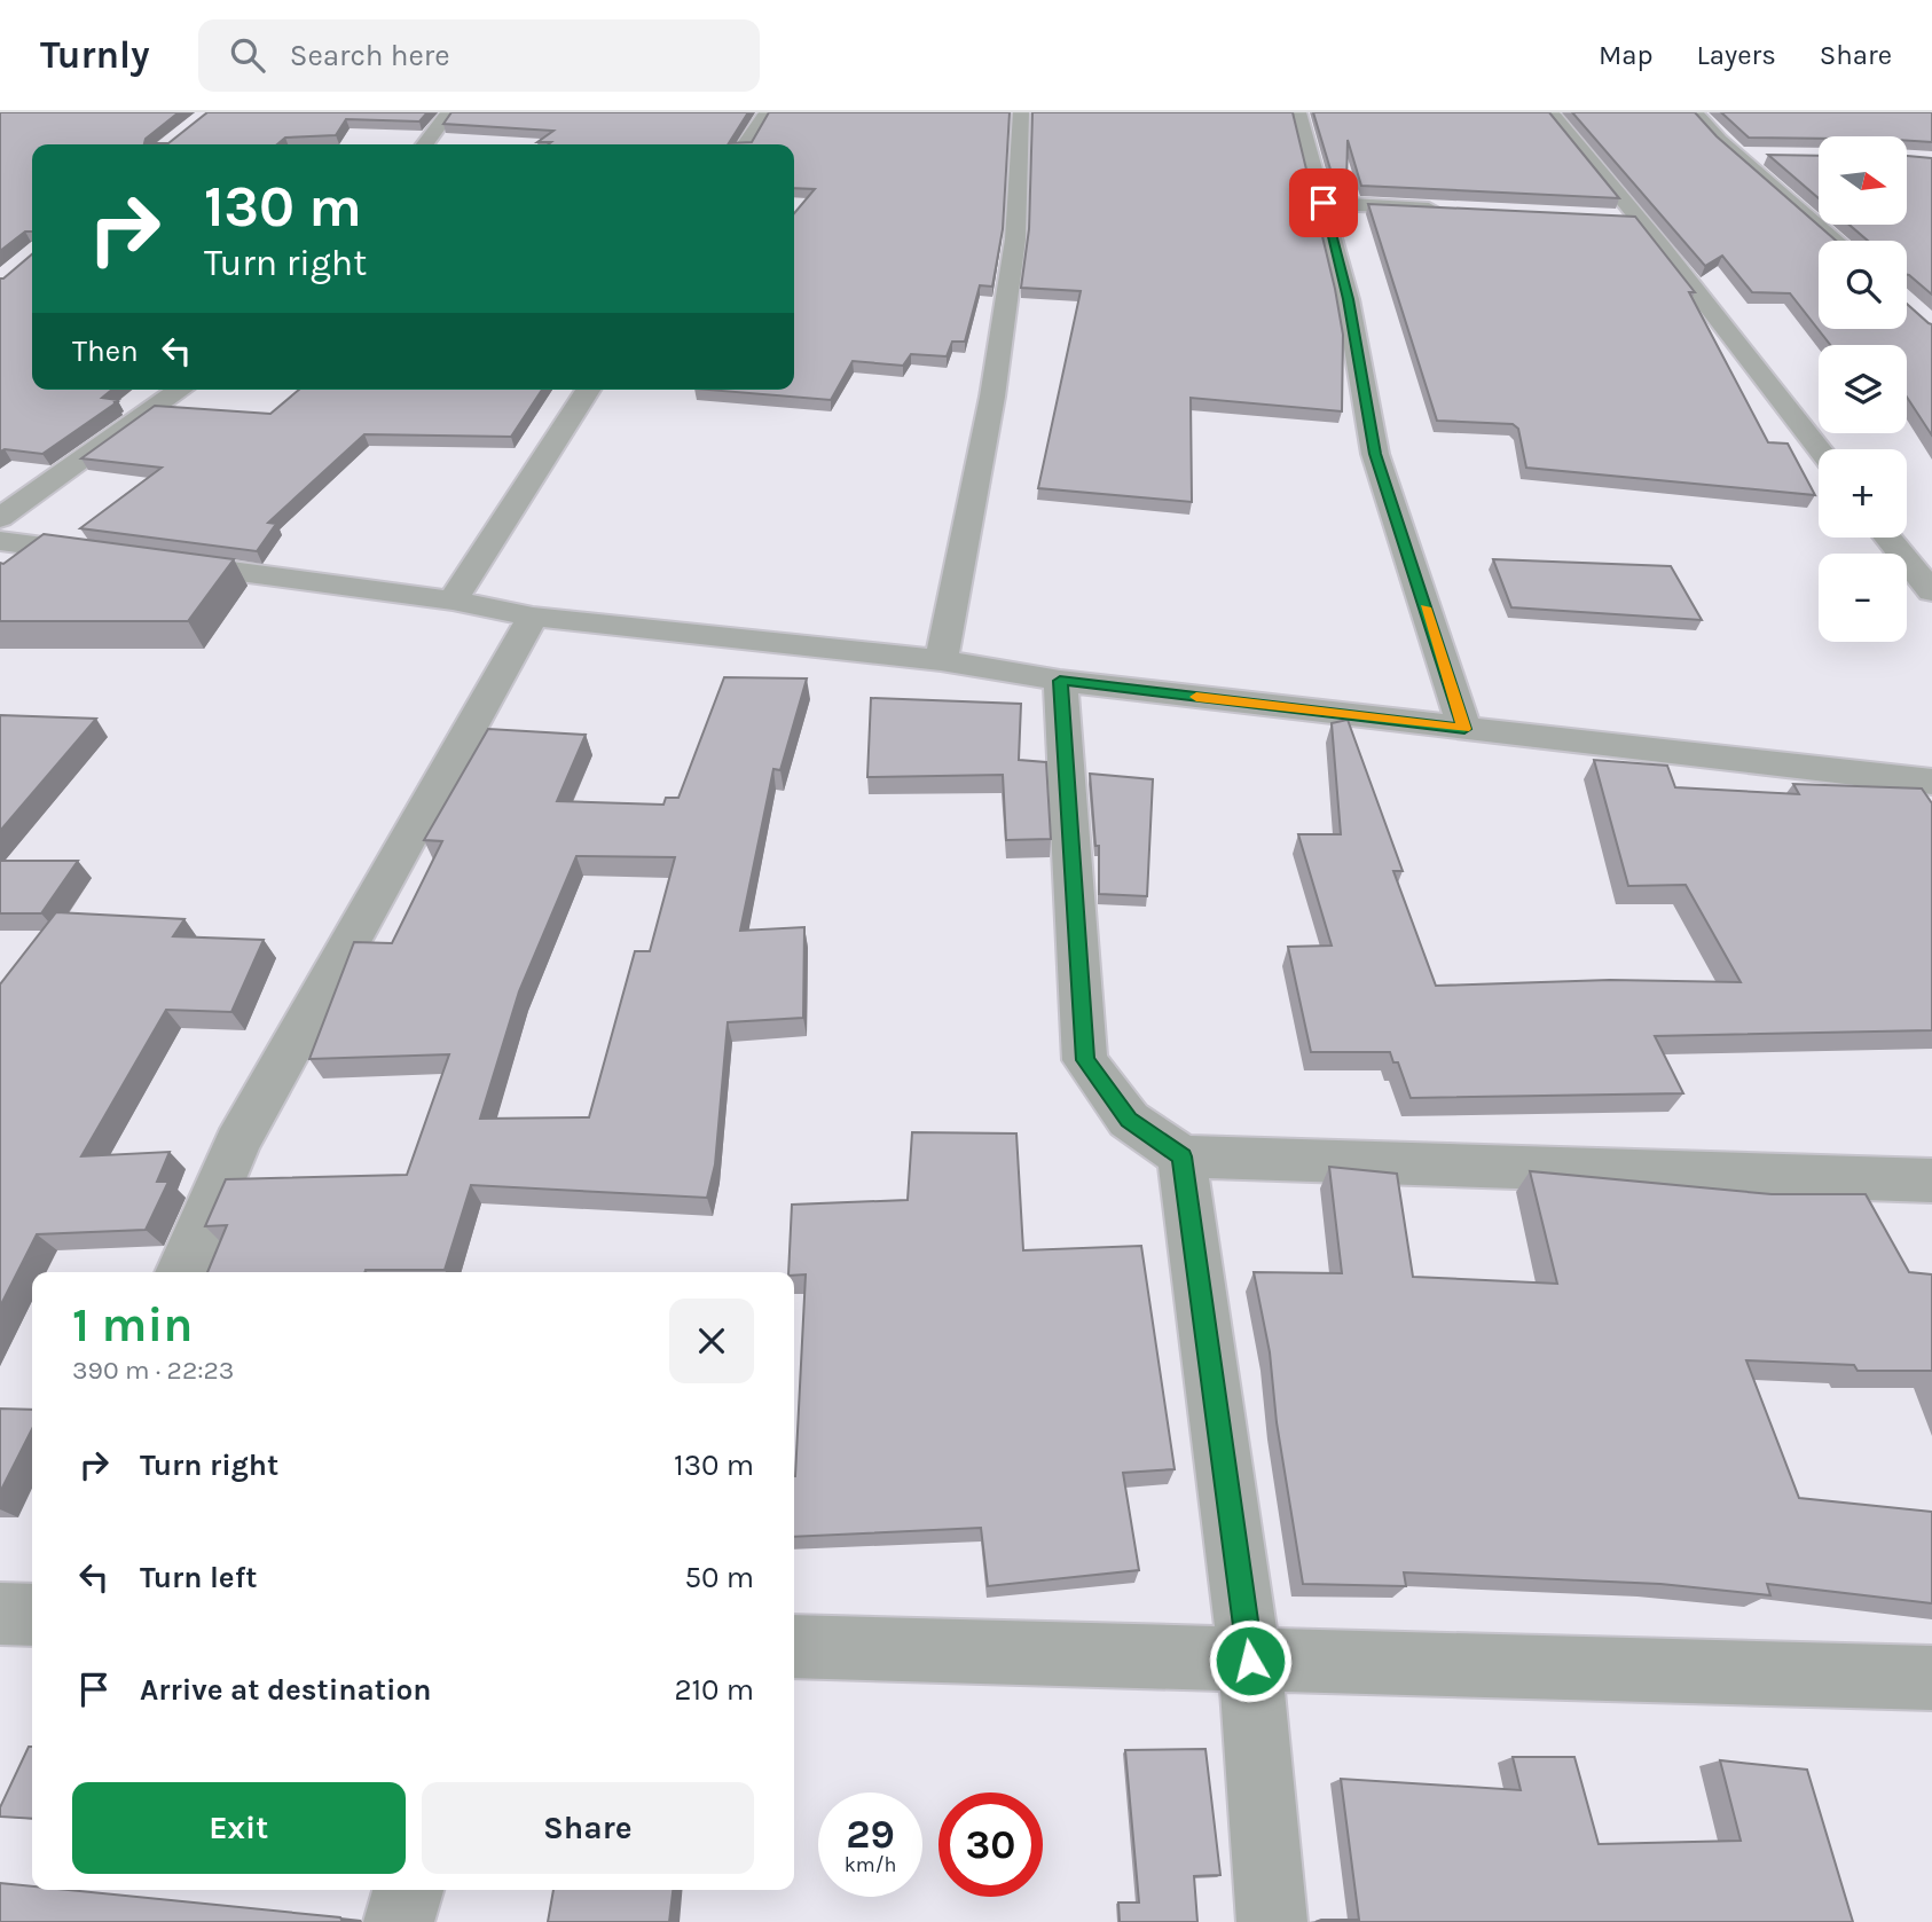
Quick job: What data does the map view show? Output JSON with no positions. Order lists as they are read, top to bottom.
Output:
{
  "north": "right",
  "page": {
    "header": "Turnly",
    "search": "Search here",
    "nav": ["Map", "Layers", "Share"],
    "map_buttons": ["+", "−"],
    "turn": ["130 m", "Turn right"],
    "then": "Then",
    "heading": ["1 min", "390 m · 22:23"],
    "list": [
      {
        "name": "Turn right",
        "value": "130 m"
      },
      {
        "name": "Turn left",
        "value": "50 m"
      },
      {
        "name": "Arrive at destination",
        "value": "210 m"
      }
    ],
    "buttons": ["Exit", "Share"],
    "speed": "29 km/h",
    "limit": "30"
  }
}
